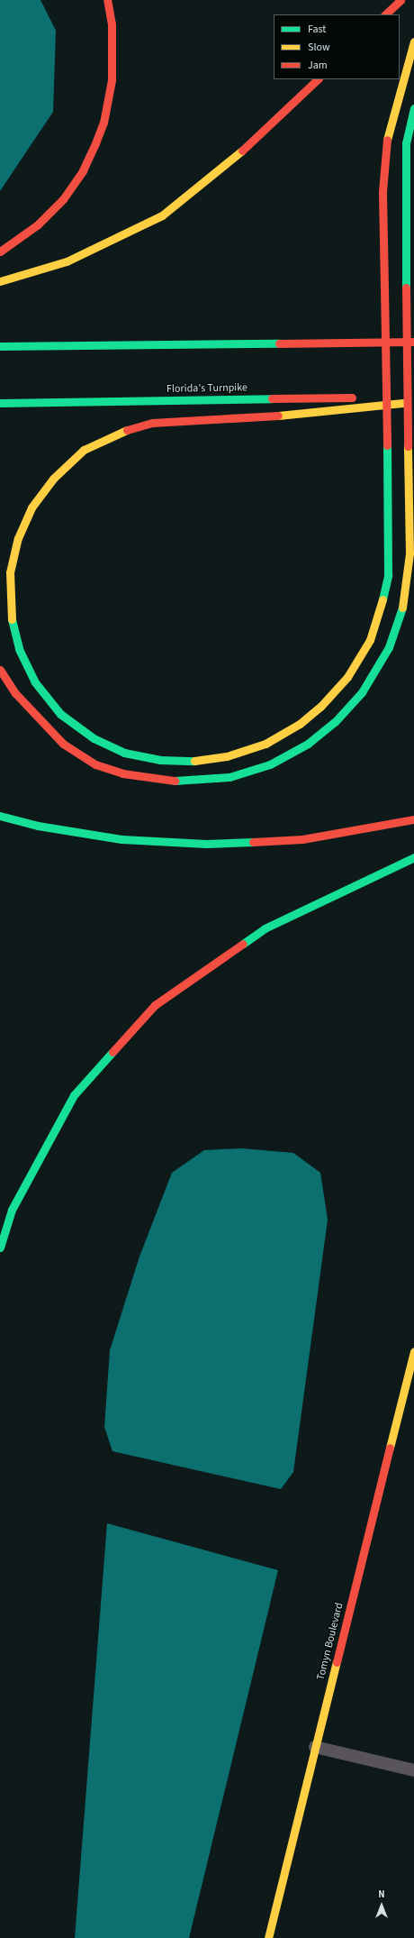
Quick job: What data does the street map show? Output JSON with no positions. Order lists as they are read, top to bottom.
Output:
{
  "streets": {
    "main road": ["Florida's Turnpike", "Tomyn Boulevard"]
  },
  "legend": ["Fast", "Slow", "Jam"],
  "north": "top"
}
